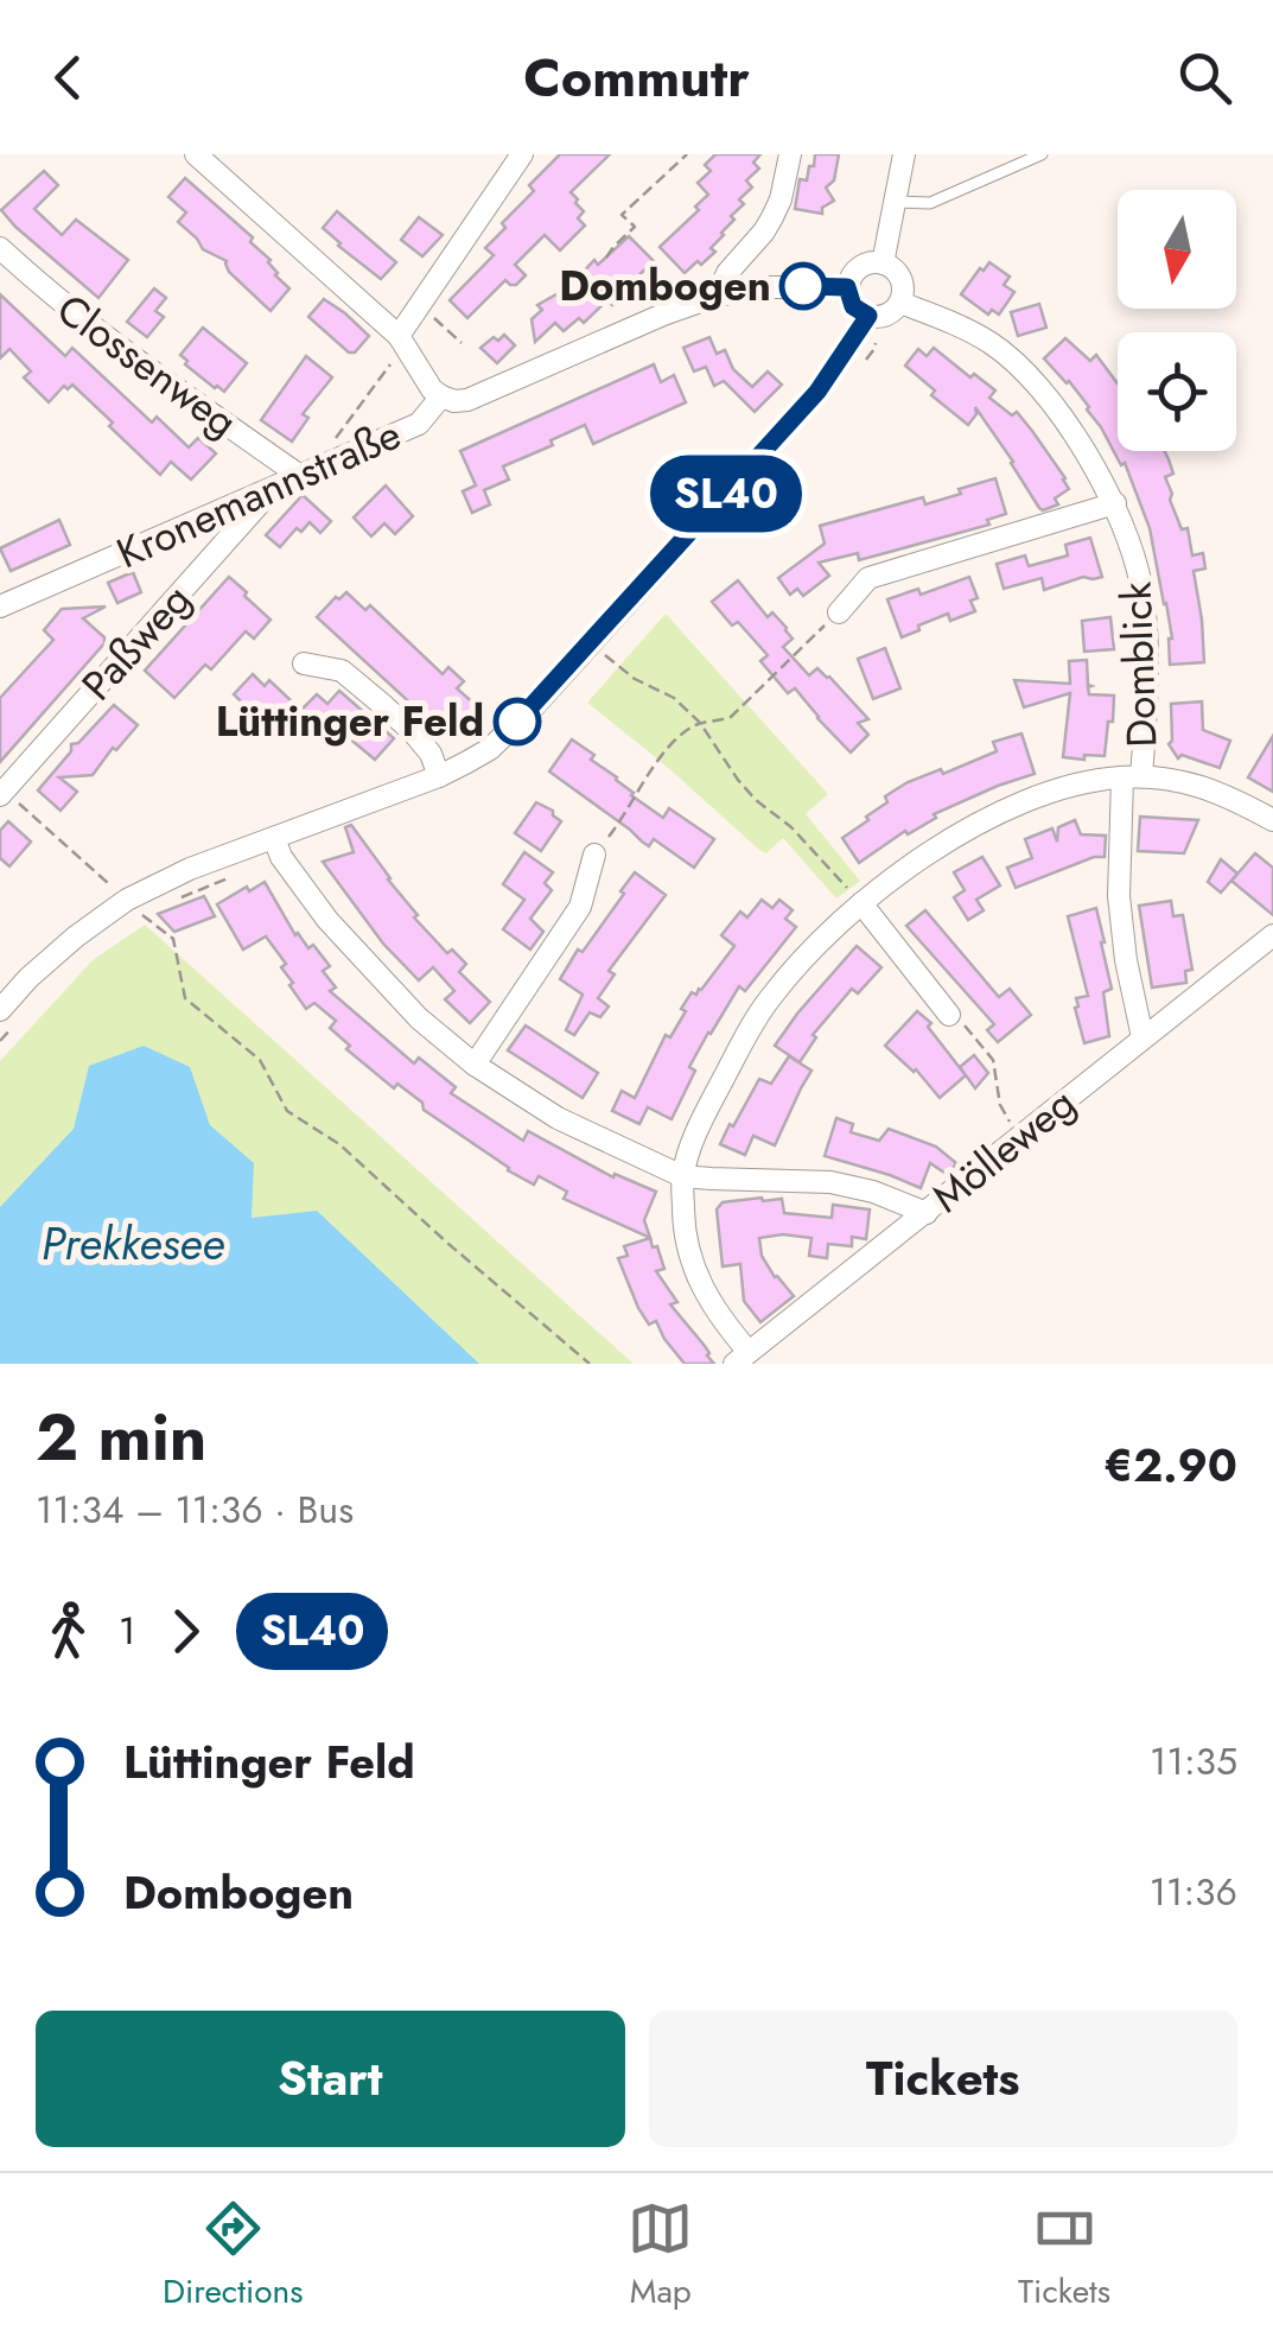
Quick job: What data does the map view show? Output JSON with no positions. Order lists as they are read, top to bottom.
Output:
{
  "streets": {
    "street": [
      "Clossenweg",
      "Kronemannstraße",
      "Paßweg",
      "Domblick",
      "Mölleweg"
    ]
  },
  "crossings": [
    ["Clossenweg", "Kronemannstraße"],
    ["Kronemannstraße", "Paßweg"],
    ["Kronemannstraße", "Domblick"],
    ["Domblick", "Mölleweg"]
  ],
  "water": ["Prekkesee"],
  "places": ["Dombogen", "Lüttinger Feld"],
  "lines": ["bus line SL40"],
  "north": "bottom",
  "page": {
    "header": "Commutr",
    "on_map": "SL40",
    "heading": ["2 min", "11:34 – 11:36 · Bus", "€2.90"],
    "legs": ["1", "SL40"],
    "list": [
      {
        "name": "Lüttinger Feld",
        "value": "11:35"
      },
      {
        "name": "Dombogen",
        "value": "11:36"
      }
    ],
    "buttons": ["Start", "Tickets"],
    "tabs": ["Directions", "Map", "Tickets"]
  }
}
